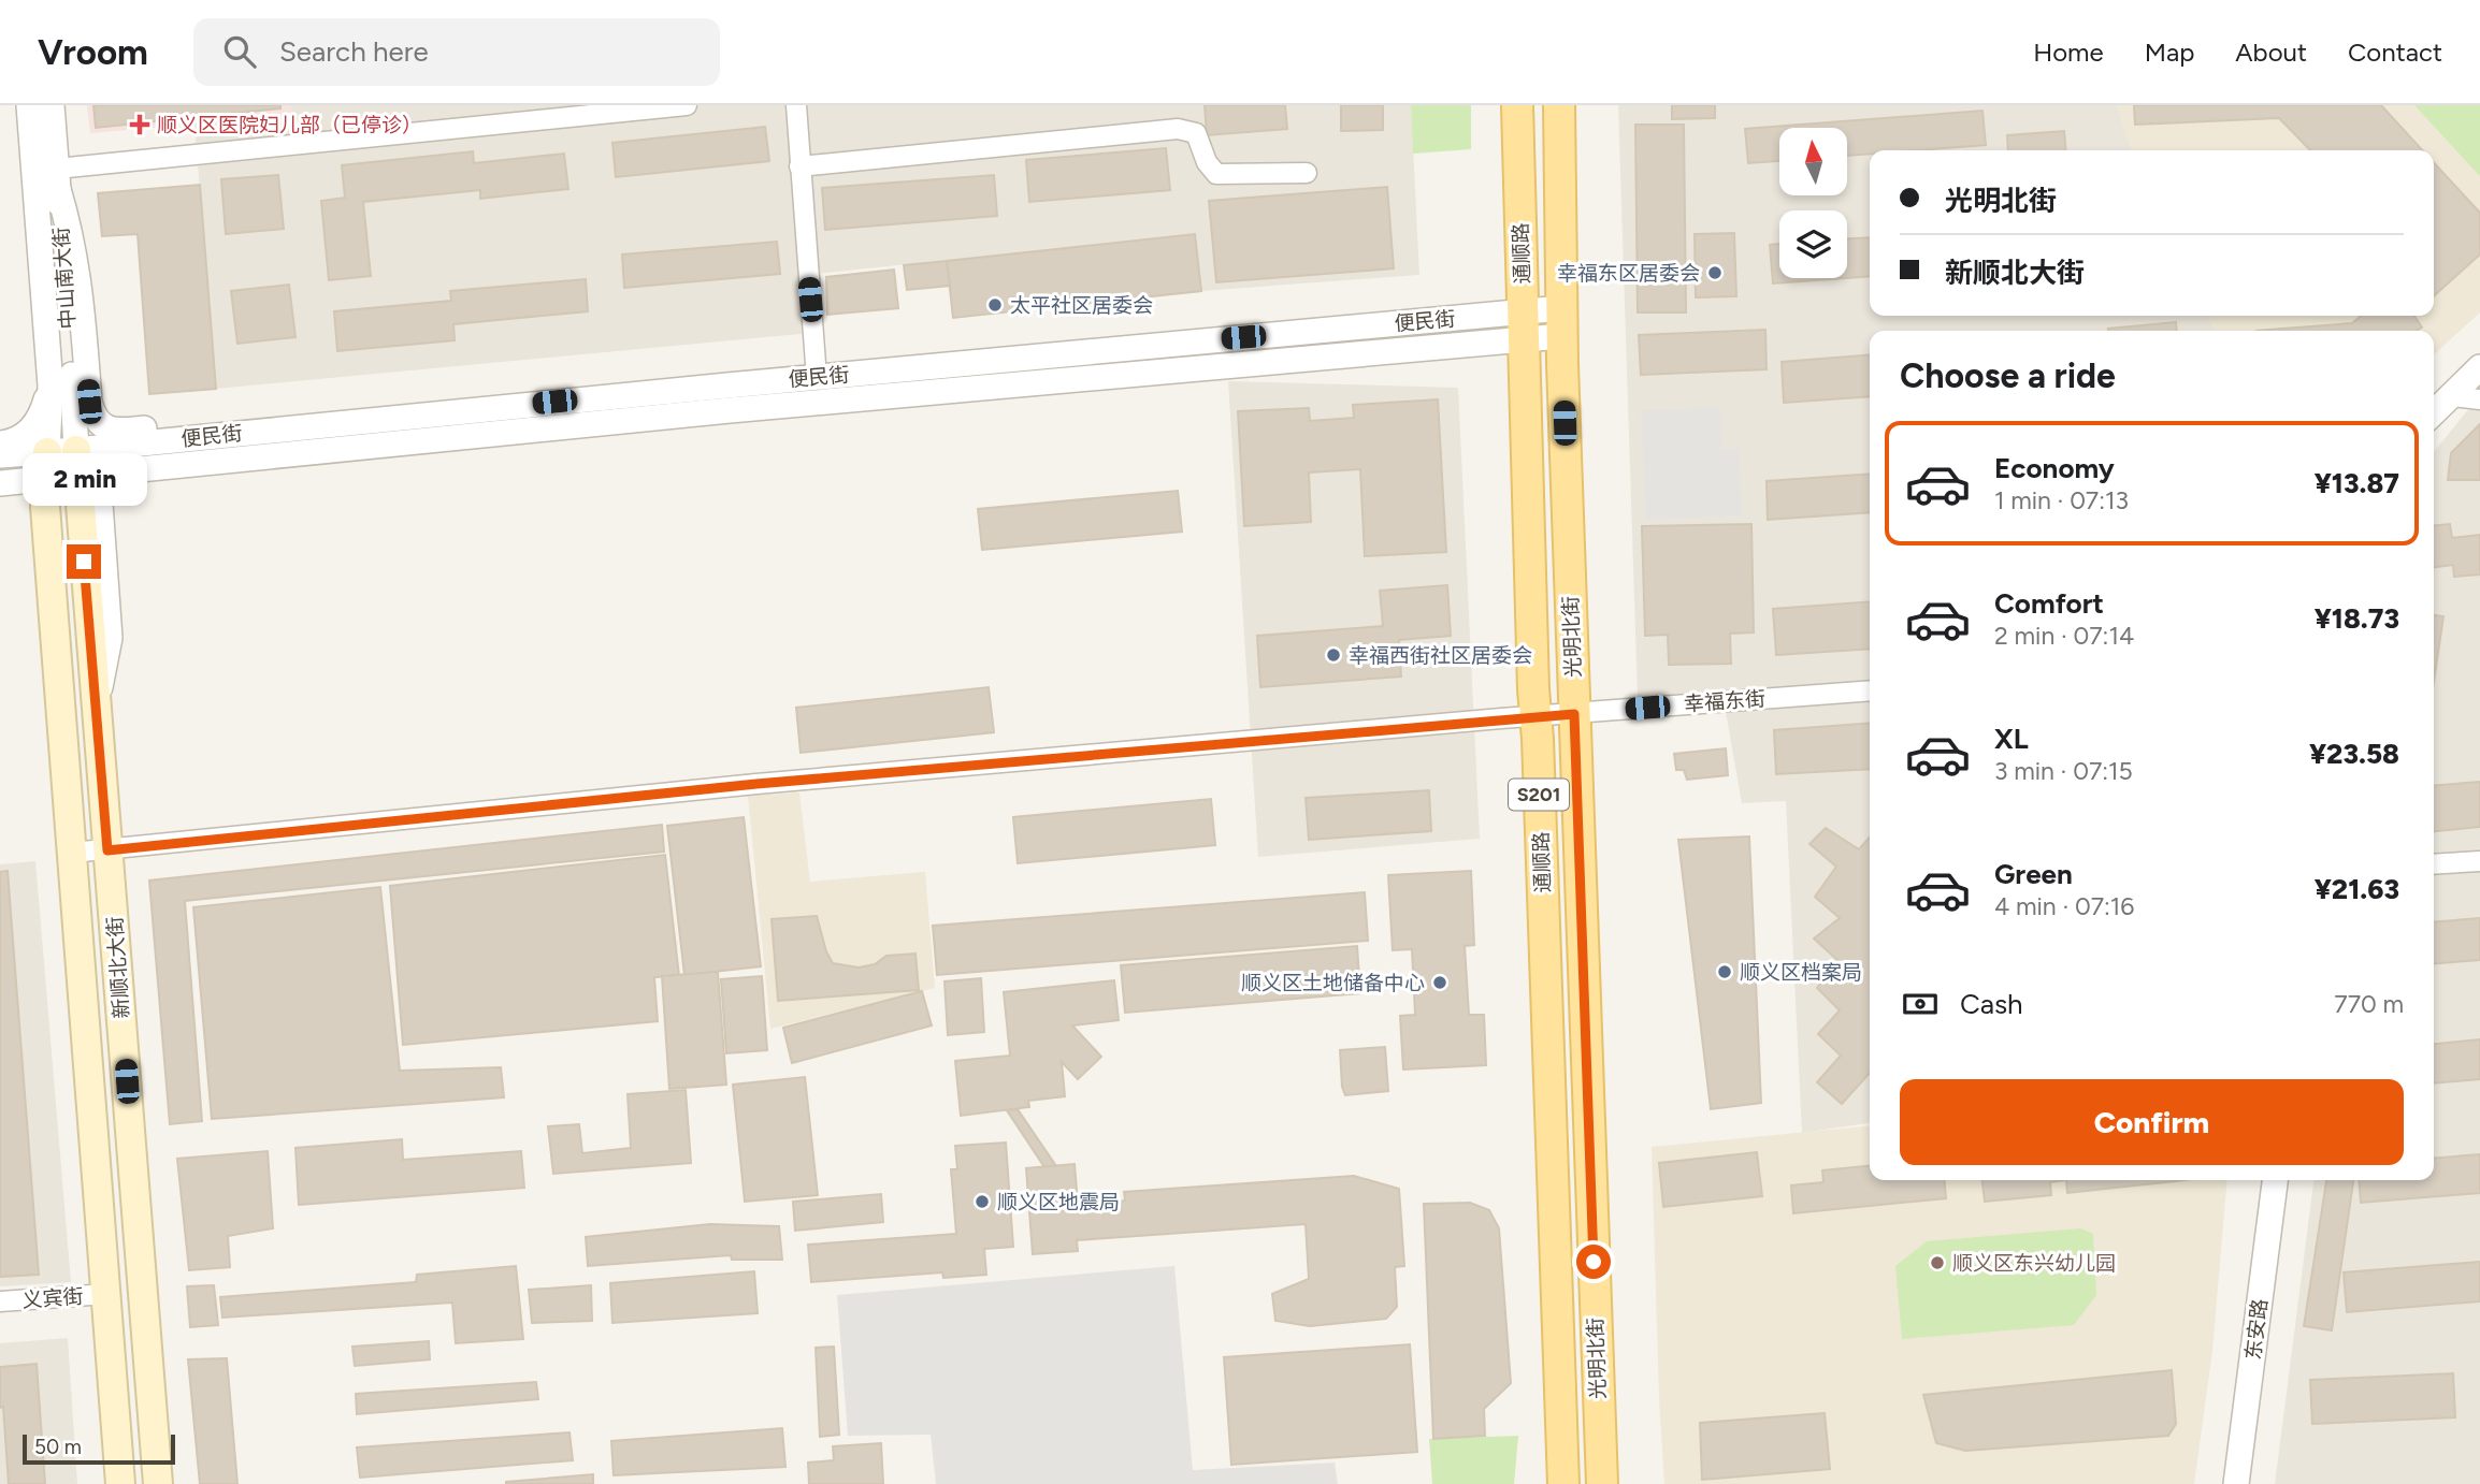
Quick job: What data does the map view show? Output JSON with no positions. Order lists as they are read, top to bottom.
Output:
{
  "streets": {
    "main road": [
      "通顺路",
      "光明北街",
      "S201",
      "新顺北大街"
    ],
    "street": [
      "中山南大街",
      "便民街",
      "幸福东街",
      "义宾街",
      "东安路"
    ]
  },
  "crossings": [
    ["通顺路", "便民街"],
    ["通顺路", "幸福东街"],
    ["中山南大街", "便民街"],
    ["中山南大街", "新顺北大街"],
    ["便民街", "光明北街"],
    ["便民街", "新顺北大街"],
    ["光明北街", "幸福东街"],
    ["幸福东街", "新顺北大街"],
    ["新顺北大街", "义宾街"]
  ],
  "places": {
    "health": ["顺义区医院妇儿部（已停诊）"],
    "other": [
      "幸福东区居委会",
      "太平社区居委会",
      "幸福西街社区居委会",
      "顺义区档案局",
      "顺义区土地储备中心",
      "顺义区地震局",
      "顺义区东兴幼儿园"
    ]
  },
  "scale_bar": "50 m",
  "north": "top",
  "page": {
    "header": "Vroom",
    "search": "Search here",
    "nav": [
      "Home",
      "Map",
      "About",
      "Contact"
    ],
    "banner": ["光明北街", "新顺北大街"],
    "heading": "Choose a ride",
    "list": [
      {
        "name": "Economy",
        "note": "1 min · 07:13",
        "value": "¥13.87"
      },
      {
        "name": "Comfort",
        "note": "2 min · 07:14",
        "value": "¥18.73"
      },
      {
        "name": "XL",
        "note": "3 min · 07:15",
        "value": "¥23.58"
      },
      {
        "name": "Green",
        "note": "4 min · 07:16",
        "value": "¥21.63"
      }
    ],
    "bubble": "2 min",
    "pay": ["Cash", "770 m"],
    "buttons": "Confirm",
    "scale": "50 m"
  }
}
